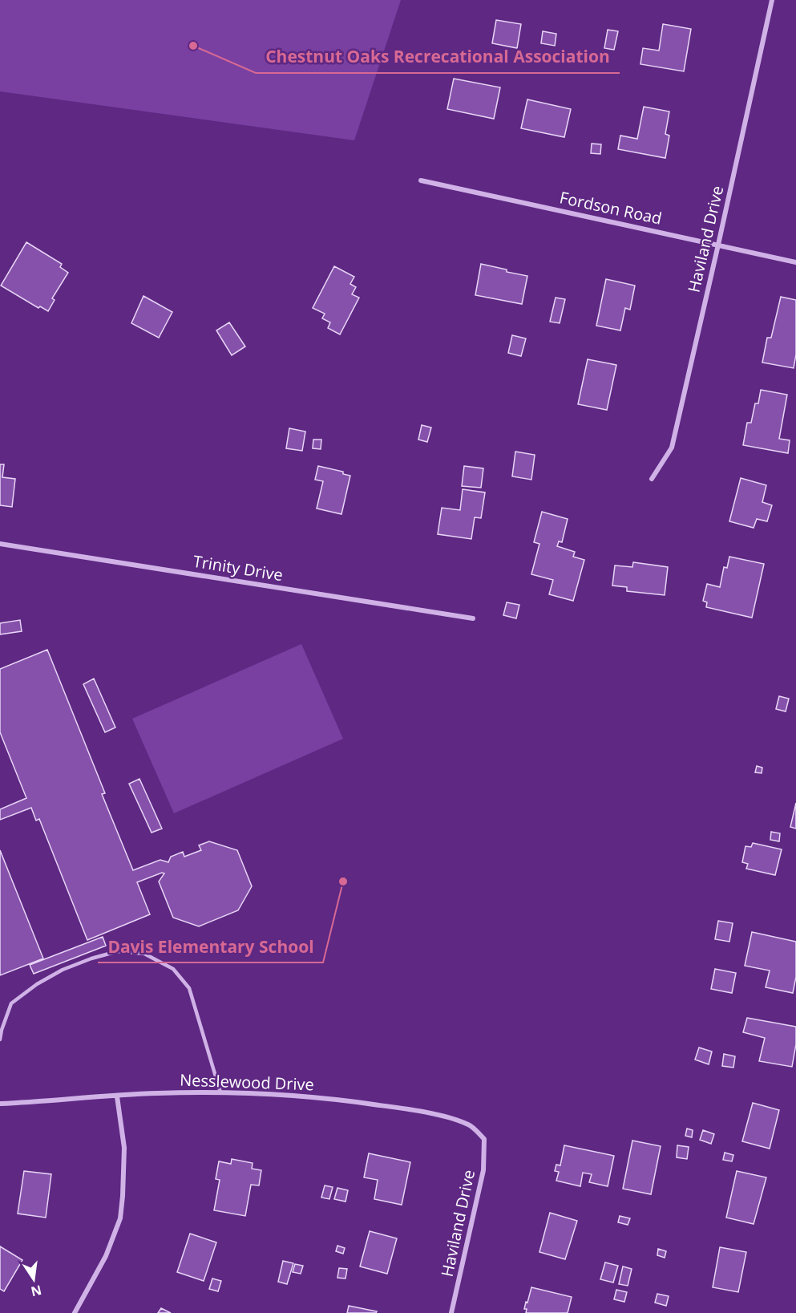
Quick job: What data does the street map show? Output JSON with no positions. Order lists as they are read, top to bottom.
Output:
{
  "streets": {
    "street": [
      "Fordson Road",
      "Haviland Drive",
      "Trinity Drive",
      "Nesslewood Drive"
    ]
  },
  "crossings": [
    ["Fordson Road", "Haviland Drive"],
    ["Haviland Drive", "Nesslewood Drive"]
  ],
  "places": ["Chestnut Oaks Recrecational Association", "Davis Elementary School"],
  "north": "bottom"
}
